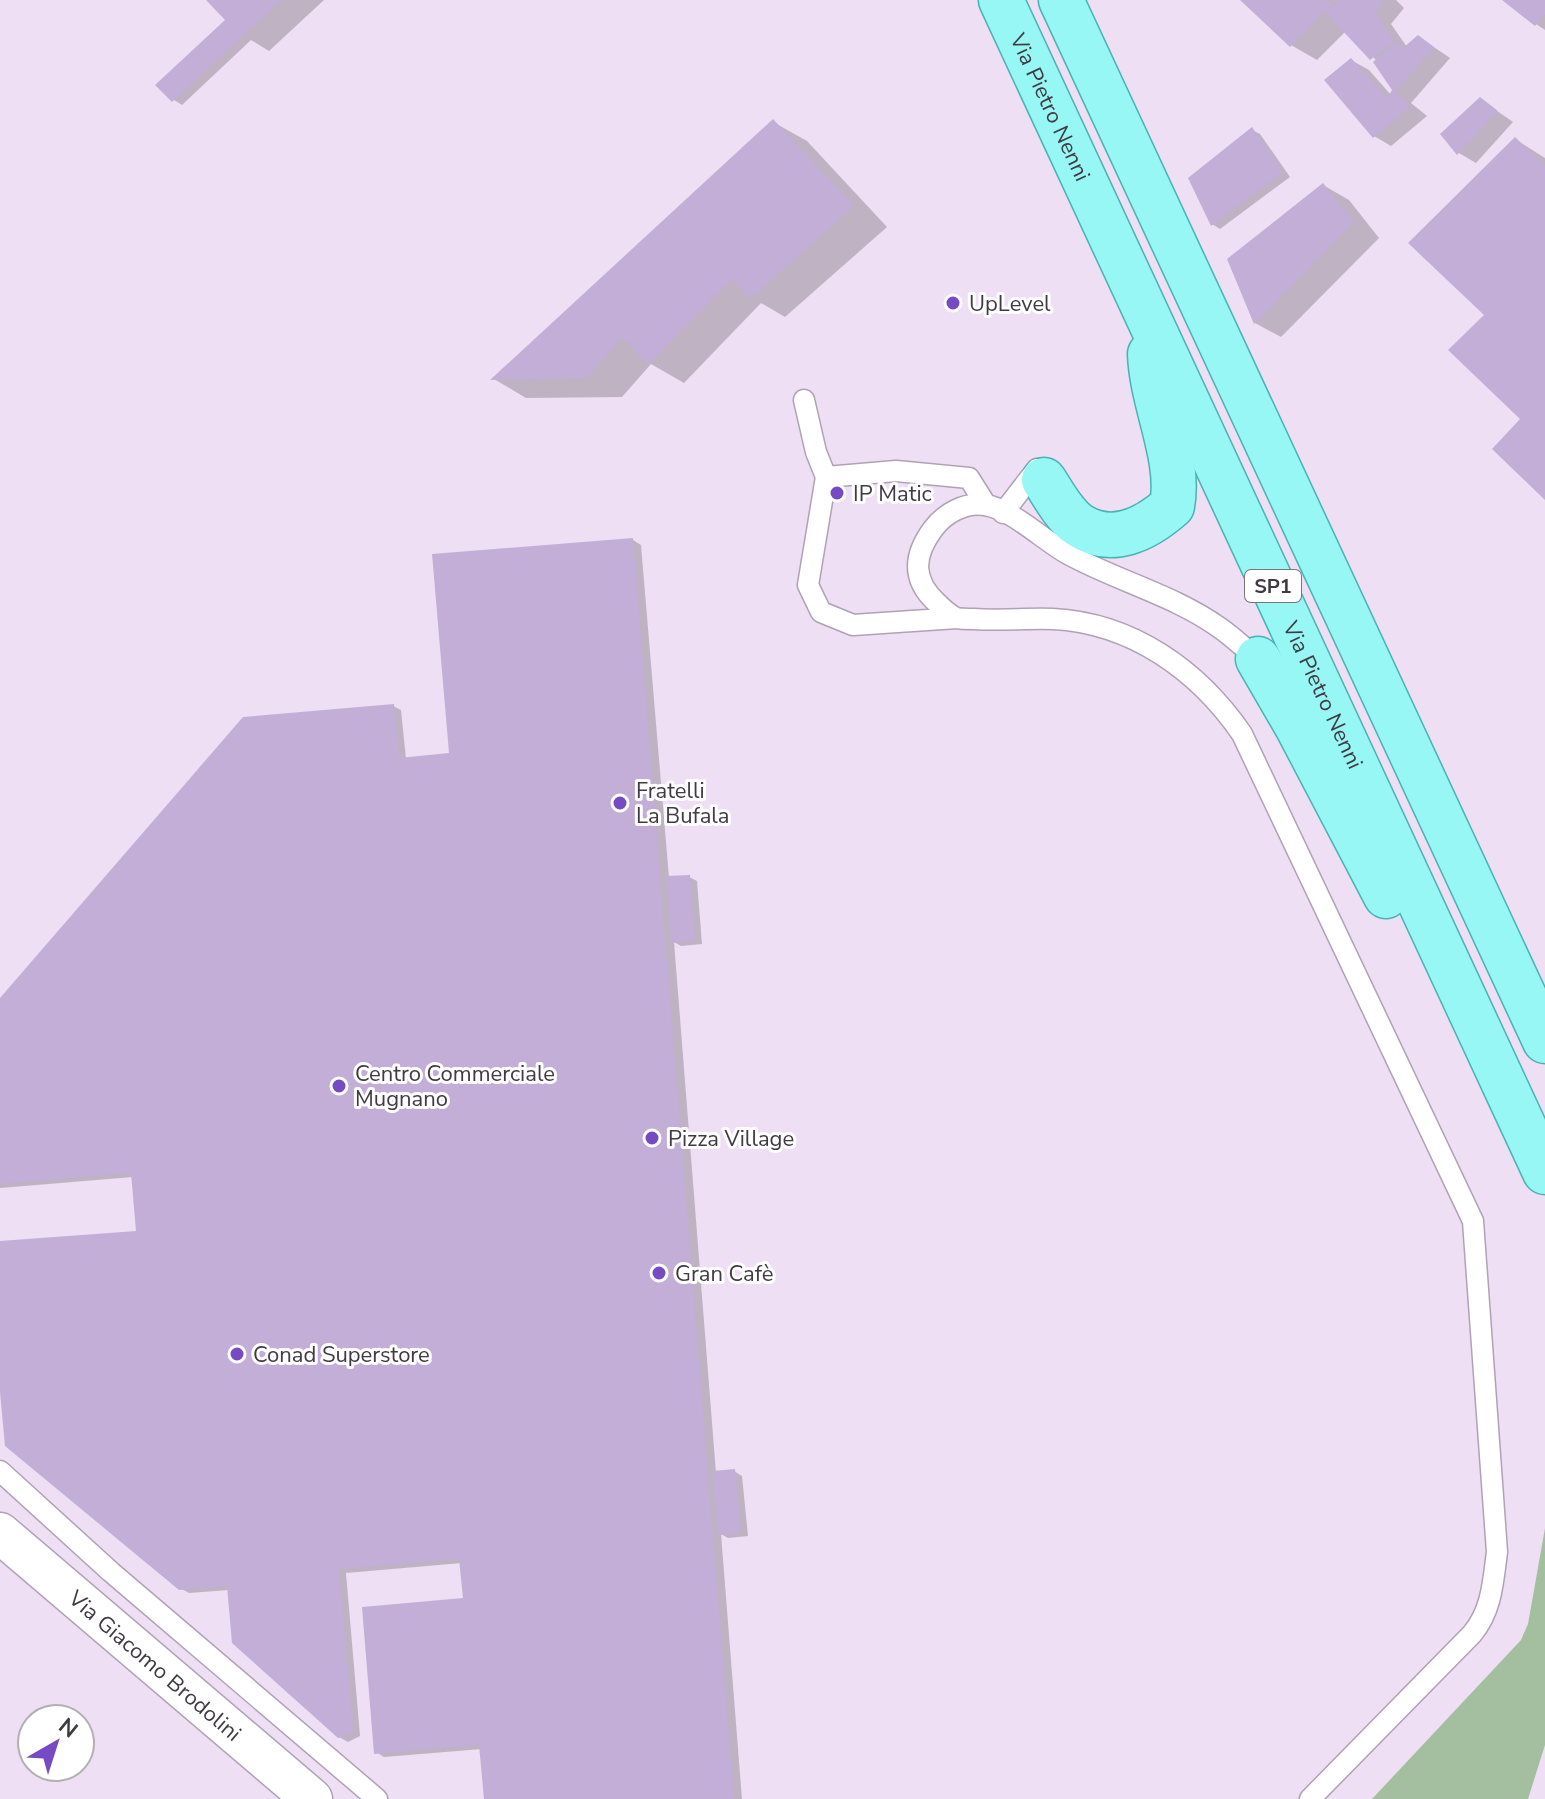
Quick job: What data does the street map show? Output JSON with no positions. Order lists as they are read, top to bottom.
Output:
{
  "streets": {
    "main road": ["Via Pietro Nenni", "SP1"],
    "street": ["Via Giacomo Brodolini"]
  },
  "places": [
    "UpLevel",
    "IP Matic",
    "Fratelli La Bufala",
    "Centro Commerciale Mugnano",
    "Pizza Village",
    "Gran Cafè",
    "Conad Superstore"
  ],
  "north": "top right"
}
